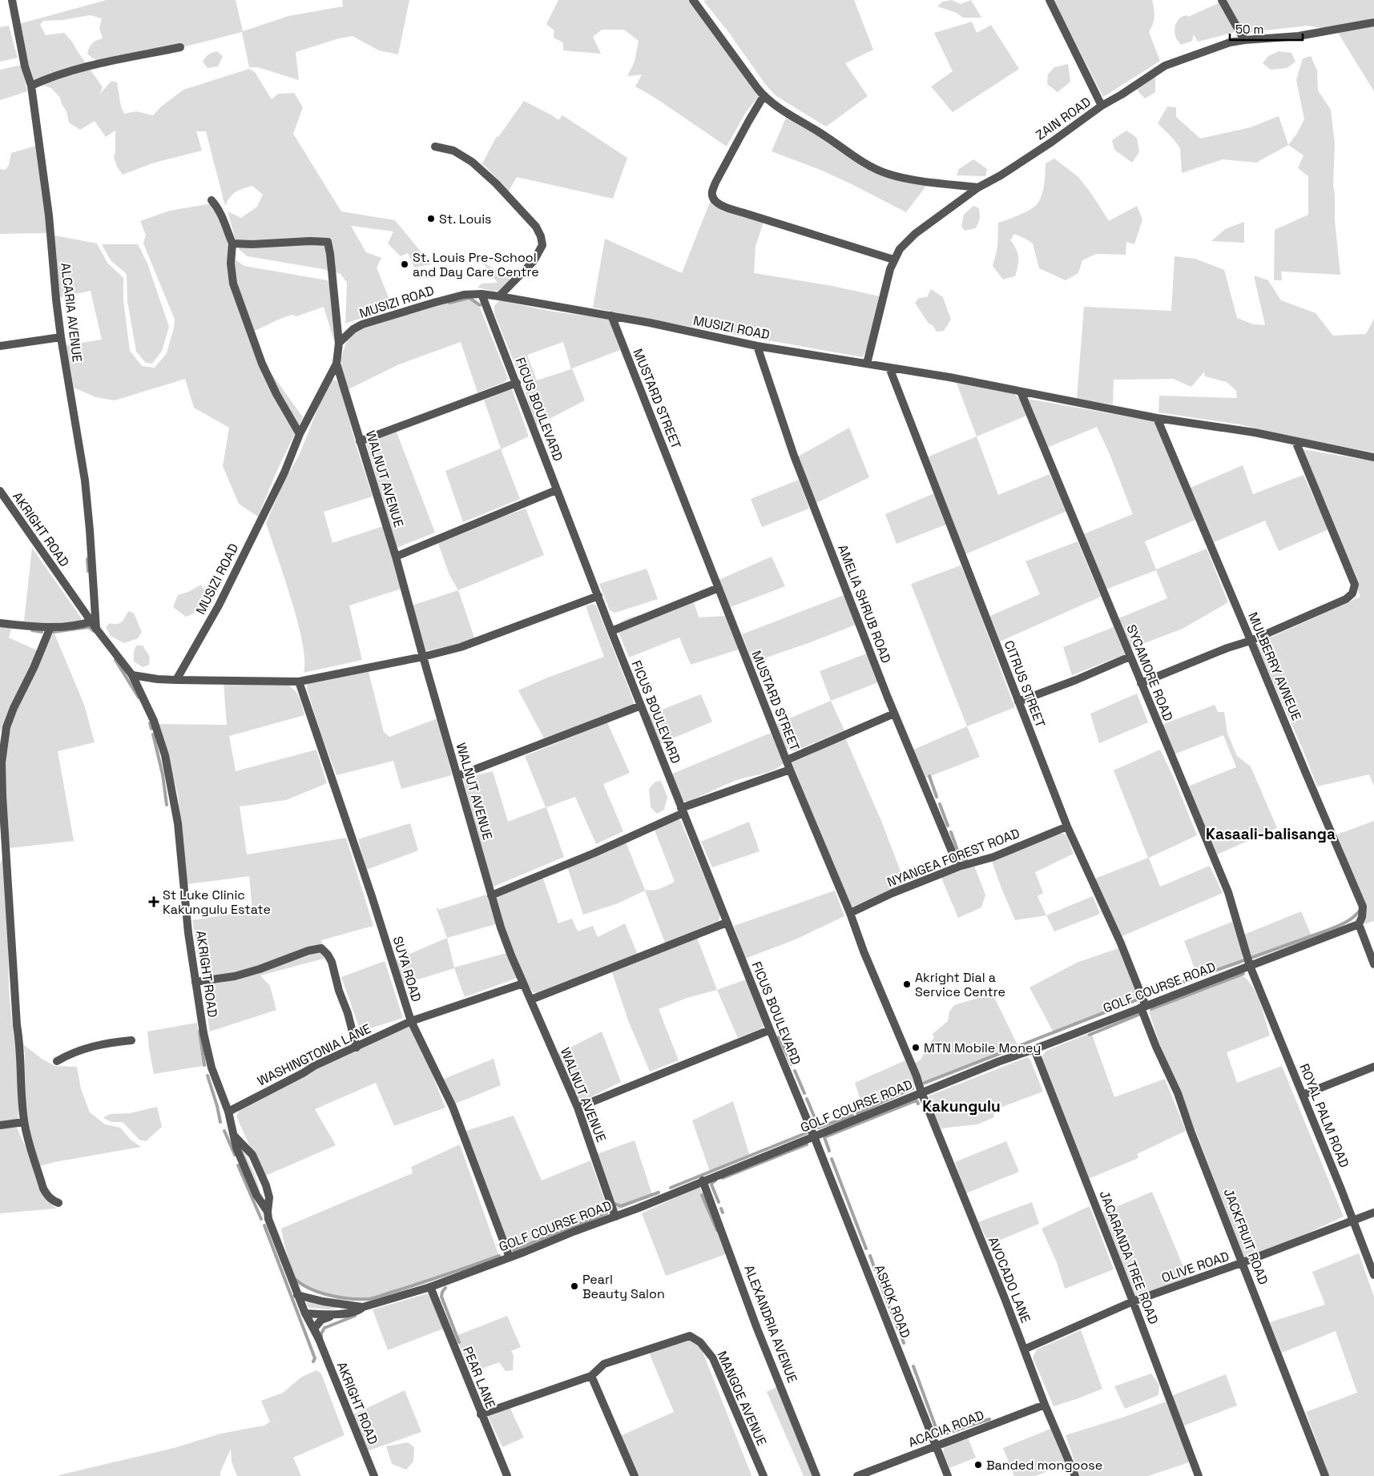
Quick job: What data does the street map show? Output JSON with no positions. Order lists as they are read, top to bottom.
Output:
{
  "streets": {
    "street": [
      "ZAIN ROAD",
      "MUSIZI ROAD",
      "ALCARIA AVENUE",
      "MUSTARD STREET",
      "FICUS BOULEVARD",
      "WALNUT AVENUE",
      "AKRIGHT ROAD",
      "AMELIA SHRUB ROAD",
      "MULBERRY AVNEUE",
      "SYCAMORE ROAD",
      "CITRUS STREET",
      "NYANGEA FOREST ROAD",
      "SUYA ROAD",
      "GOLF COURSE ROAD",
      "WASHINGTONIA LANE",
      "ROYAL PALM ROAD",
      "JACKFRUIT ROAD",
      "JACARANDA TREE ROAD",
      "OLIVE ROAD",
      "AVOCADO LANE",
      "ASHOK ROAD",
      "ALEXANDRIA AVENUE",
      "PEAR LANE",
      "MANGOE AVENUE",
      "ACACIA ROAD"
    ]
  },
  "crossings": [
    ["ZAIN ROAD", "MUSIZI ROAD"],
    ["MUSIZI ROAD", "MUSTARD STREET"],
    ["MUSIZI ROAD", "FICUS BOULEVARD"],
    ["MUSIZI ROAD", "WALNUT AVENUE"],
    ["MUSIZI ROAD", "AMELIA SHRUB ROAD"],
    ["MUSIZI ROAD", "MULBERRY AVNEUE"],
    ["MUSIZI ROAD", "SYCAMORE ROAD"],
    ["MUSIZI ROAD", "CITRUS STREET"],
    ["ALCARIA AVENUE", "AKRIGHT ROAD"],
    ["MUSTARD STREET", "NYANGEA FOREST ROAD"],
    ["MUSTARD STREET", "GOLF COURSE ROAD"],
    ["MUSTARD STREET", "AVOCADO LANE"],
    ["FICUS BOULEVARD", "GOLF COURSE ROAD"],
    ["FICUS BOULEVARD", "ASHOK ROAD"],
    ["WALNUT AVENUE", "GOLF COURSE ROAD"],
    ["WALNUT AVENUE", "WASHINGTONIA LANE"],
    ["AKRIGHT ROAD", "GOLF COURSE ROAD"],
    ["AKRIGHT ROAD", "WASHINGTONIA LANE"],
    ["AMELIA SHRUB ROAD", "NYANGEA FOREST ROAD"],
    ["MULBERRY AVNEUE", "GOLF COURSE ROAD"],
    ["SYCAMORE ROAD", "GOLF COURSE ROAD"],
    ["SYCAMORE ROAD", "ROYAL PALM ROAD"],
    ["CITRUS STREET", "NYANGEA FOREST ROAD"],
    ["CITRUS STREET", "GOLF COURSE ROAD"],
    ["CITRUS STREET", "JACKFRUIT ROAD"],
    ["SUYA ROAD", "GOLF COURSE ROAD"],
    ["SUYA ROAD", "WASHINGTONIA LANE"],
    ["GOLF COURSE ROAD", "ROYAL PALM ROAD"],
    ["GOLF COURSE ROAD", "JACKFRUIT ROAD"],
    ["GOLF COURSE ROAD", "JACARANDA TREE ROAD"],
    ["GOLF COURSE ROAD", "AVOCADO LANE"],
    ["GOLF COURSE ROAD", "ASHOK ROAD"],
    ["GOLF COURSE ROAD", "ALEXANDRIA AVENUE"],
    ["GOLF COURSE ROAD", "PEAR LANE"],
    ["ROYAL PALM ROAD", "OLIVE ROAD"],
    ["JACKFRUIT ROAD", "OLIVE ROAD"],
    ["JACARANDA TREE ROAD", "OLIVE ROAD"],
    ["OLIVE ROAD", "AVOCADO LANE"],
    ["AVOCADO LANE", "ACACIA ROAD"],
    ["ASHOK ROAD", "ACACIA ROAD"]
  ],
  "districts": ["Kasaali-balisanga", "Kakungulu"],
  "places": {
    "other": [
      "St. Louis",
      "St. Louis Pre-School and Day Care Centre",
      "Akright Dial a Service Centre",
      "MTN Mobile Money",
      "Pearl Beauty Salon",
      "Banded mongoose"
    ],
    "health": ["St Luke Clinic Kakungulu Estate"]
  },
  "scale_bar": "50 m"
}
